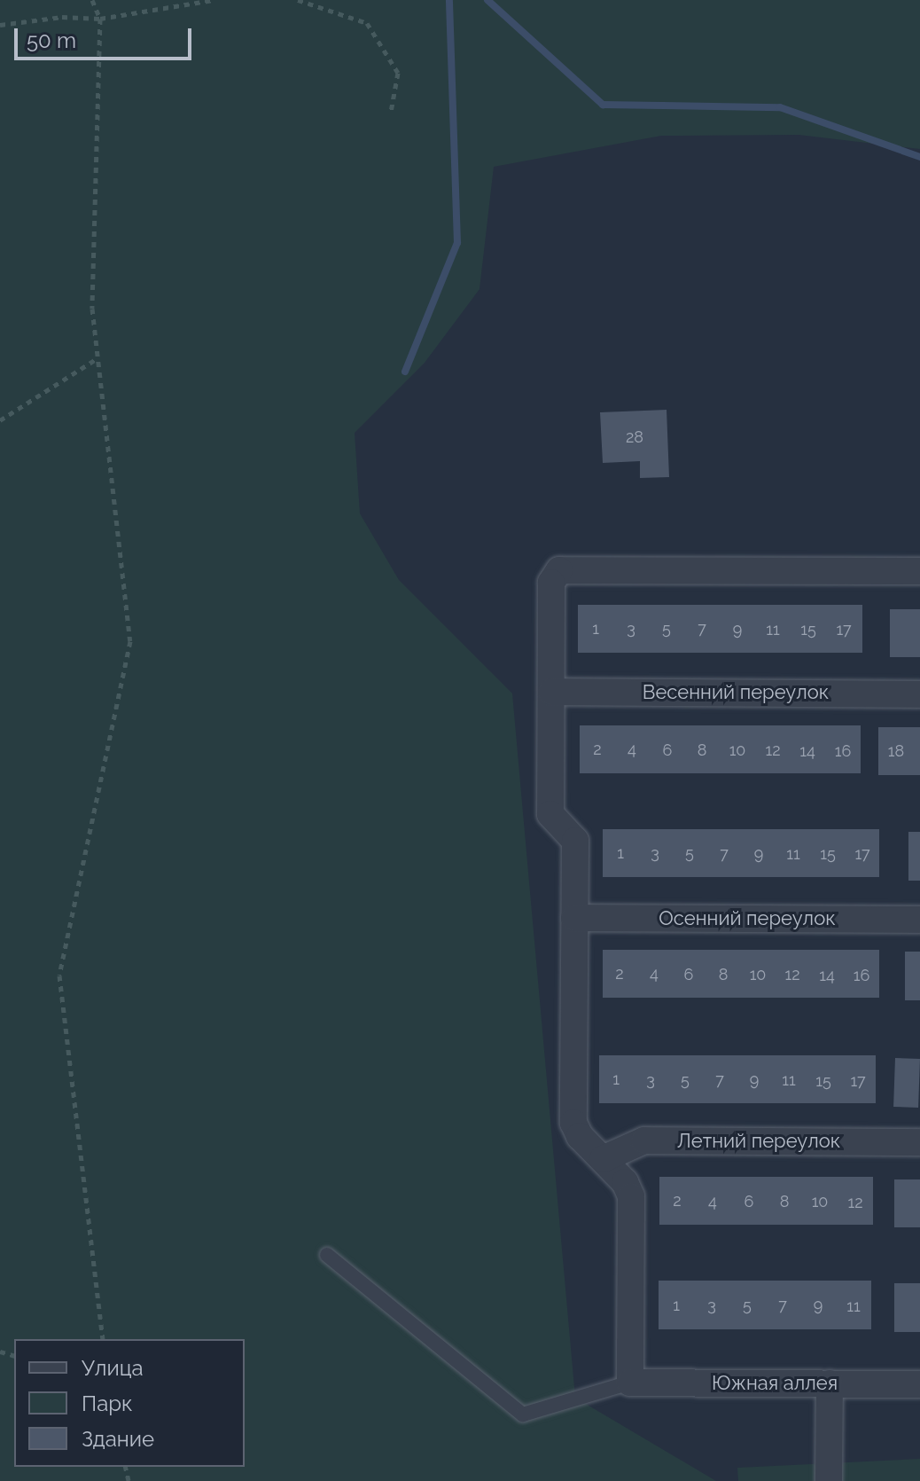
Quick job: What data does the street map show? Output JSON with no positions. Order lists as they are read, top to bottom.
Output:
{
  "streets": {
    "street": [
      "Весенний переулок",
      "Осенний переулок",
      "Летний переулок",
      "Южная аллея"
    ]
  },
  "house_numbers": [
    "28",
    "1",
    "3",
    "5",
    "7",
    "9",
    "11",
    "15",
    "17",
    "2",
    "4",
    "6",
    "8",
    "10",
    "12",
    "14",
    "16",
    "18",
    "1",
    "3",
    "5",
    "7",
    "9",
    "11",
    "15",
    "17",
    "2",
    "4",
    "6",
    "8",
    "10",
    "12",
    "14",
    "16",
    "1",
    "3",
    "5",
    "7",
    "9",
    "11",
    "15",
    "17",
    "2",
    "4",
    "6",
    "8",
    "10",
    "12",
    "1",
    "3",
    "5",
    "7",
    "9",
    "11"
  ],
  "legend": ["Улица", "Парк", "Здание"],
  "scale_bar": "50 m"
}
